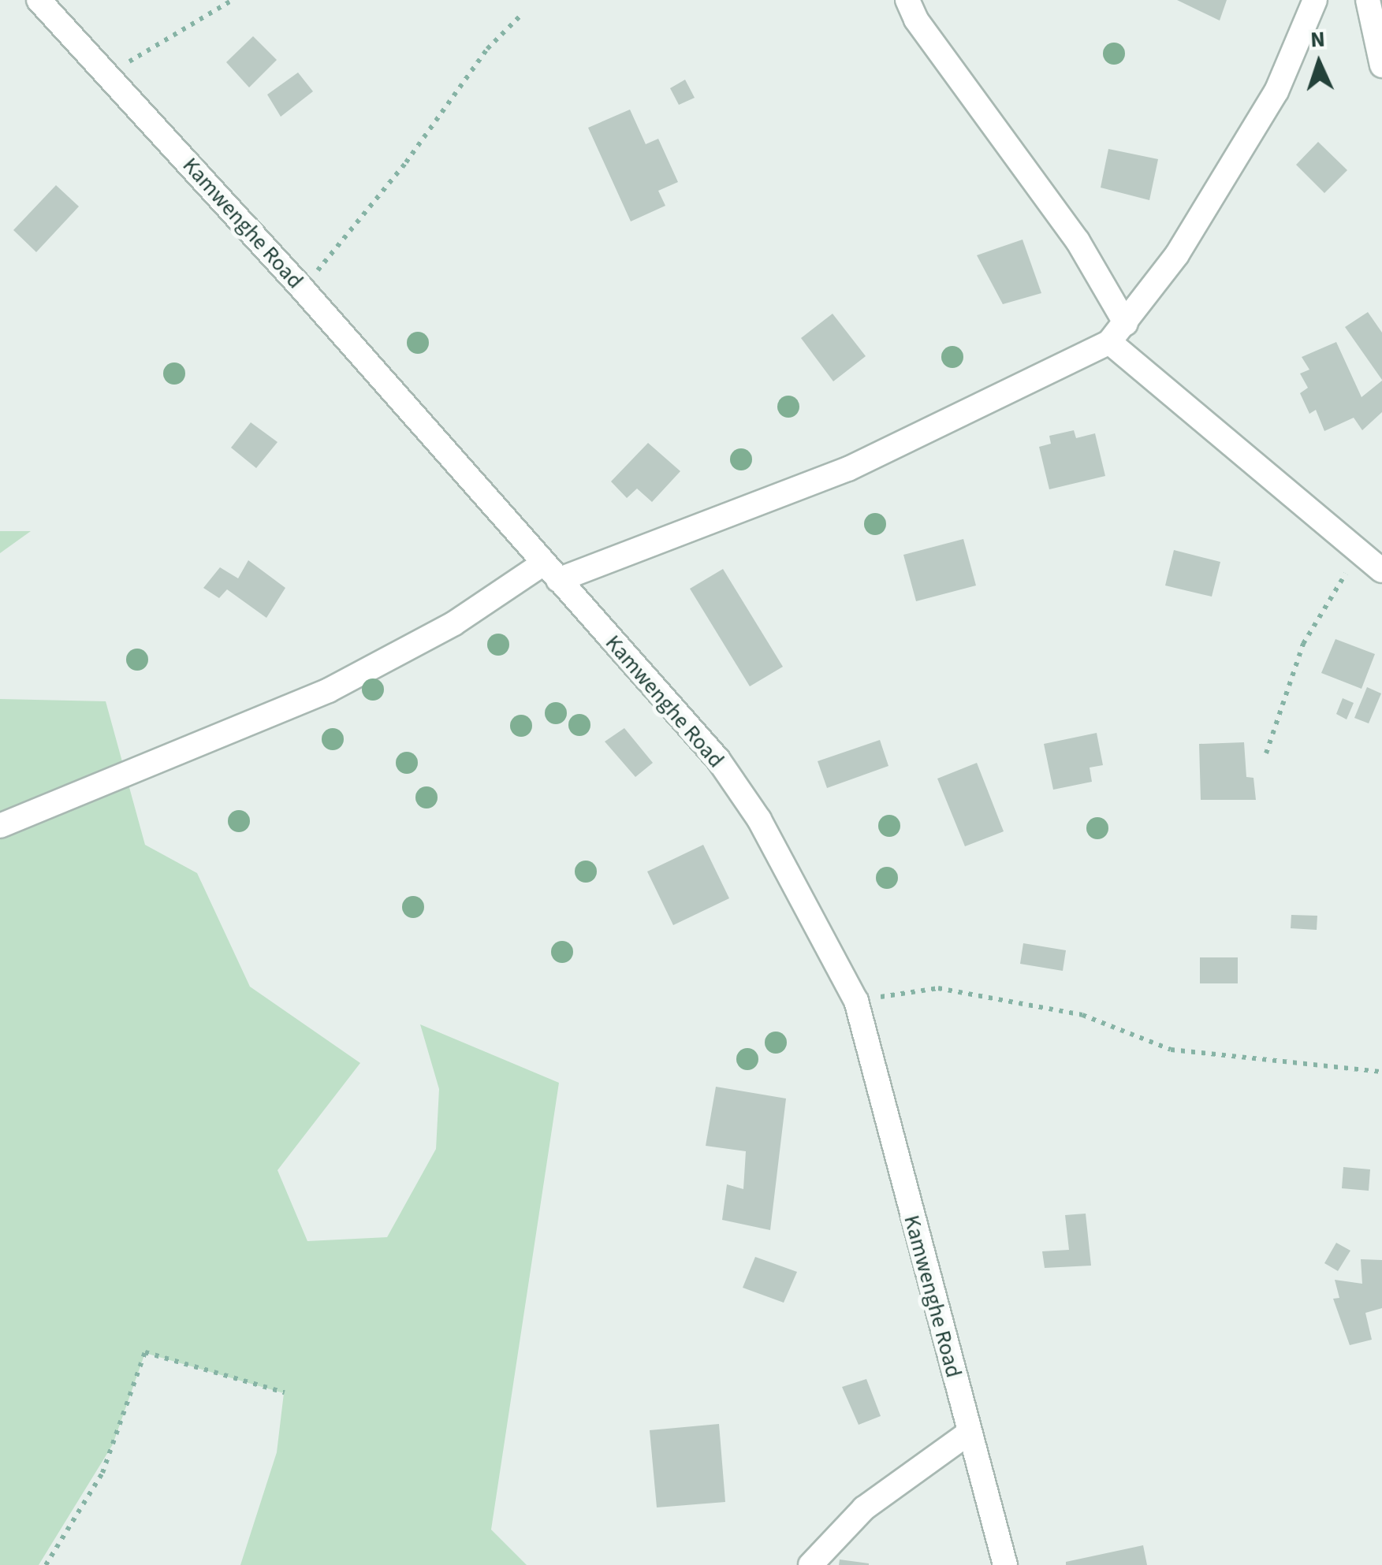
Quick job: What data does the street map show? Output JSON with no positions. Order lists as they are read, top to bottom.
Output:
{
  "streets": {
    "street": ["Kamwenghe Road"]
  },
  "north": "top"
}
